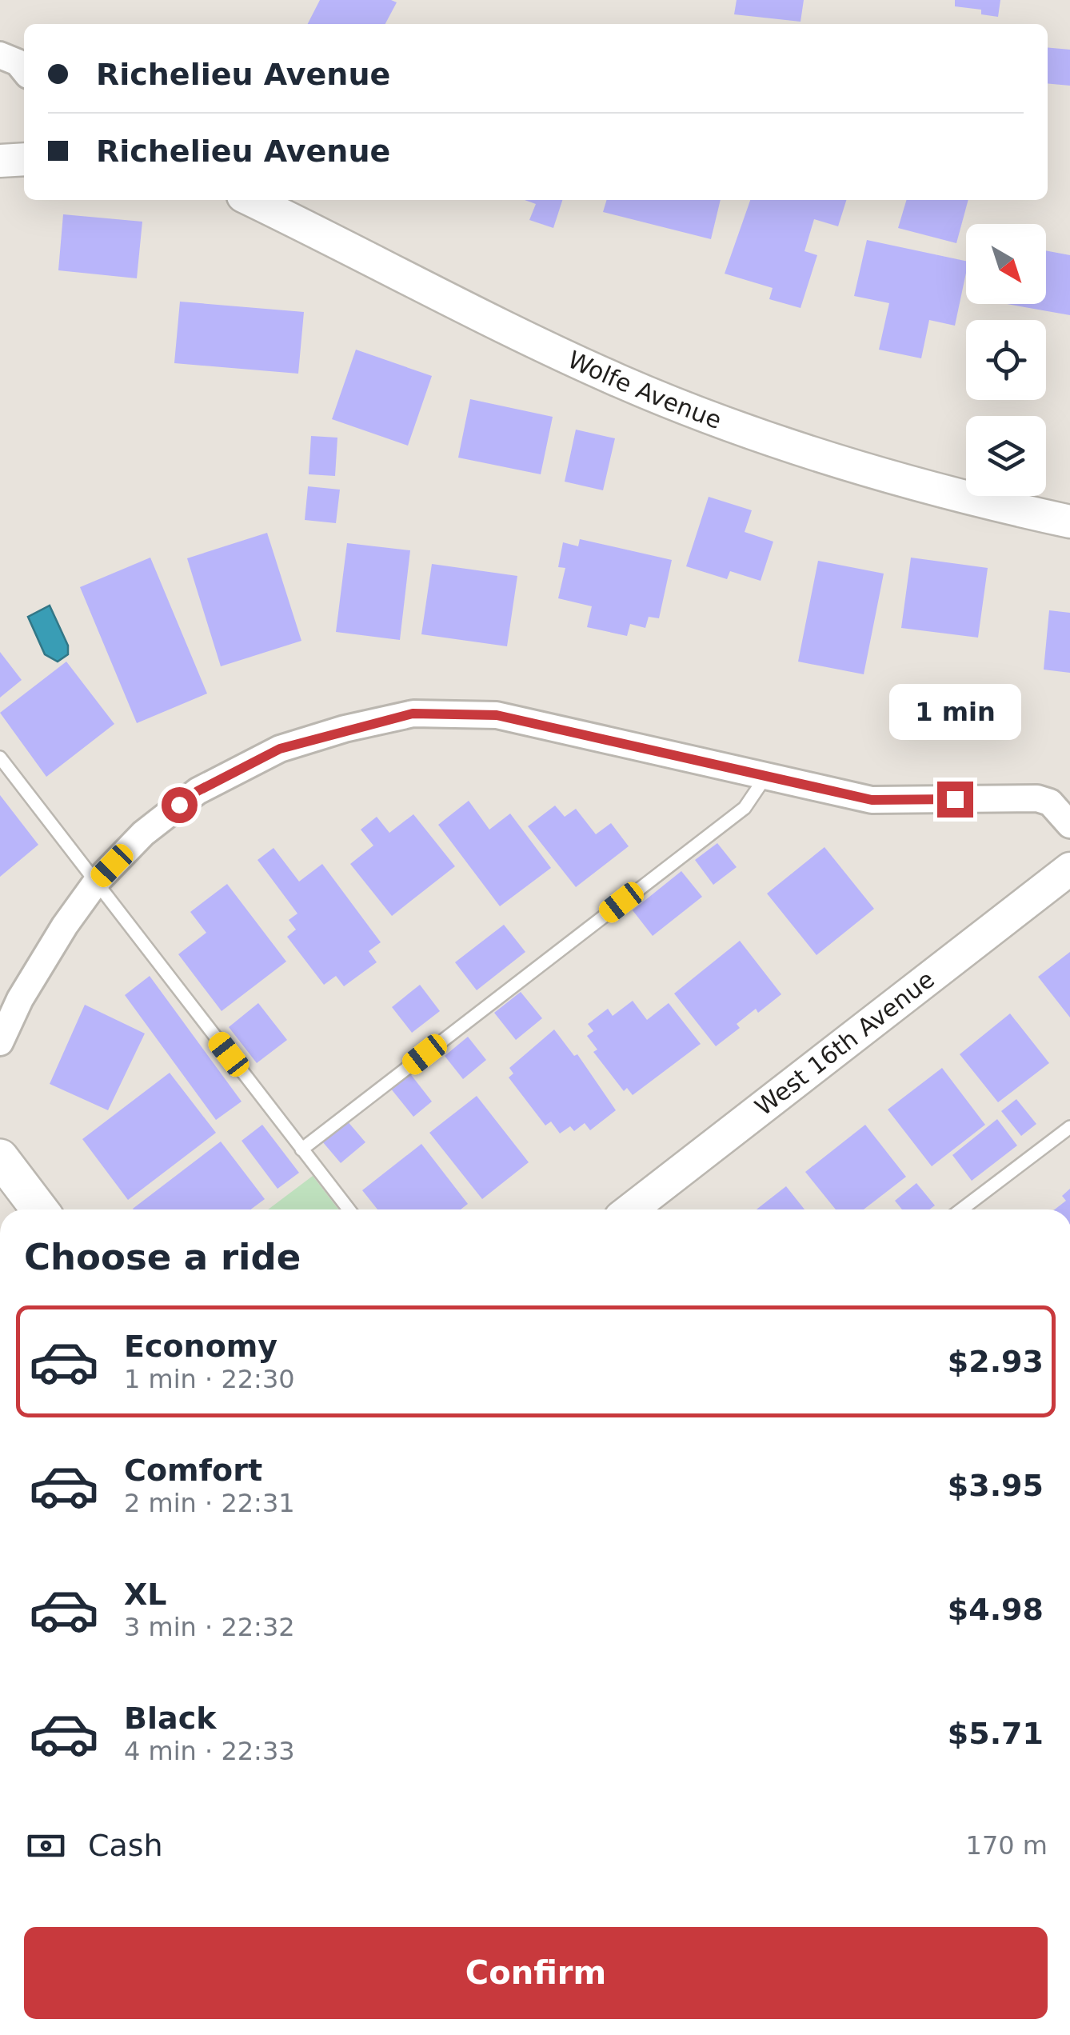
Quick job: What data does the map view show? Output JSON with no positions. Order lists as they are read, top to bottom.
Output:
{
  "streets": {
    "street": ["Wolfe Avenue", "West 16th Avenue"]
  },
  "north": "bottom right",
  "page": {
    "banner": ["Richelieu Avenue", "Richelieu Avenue"],
    "bubble": "1 min",
    "heading": "Choose a ride",
    "list": [
      {
        "name": "Economy",
        "note": "1 min · 22:30",
        "value": "$2.93"
      },
      {
        "name": "Comfort",
        "note": "2 min · 22:31",
        "value": "$3.95"
      },
      {
        "name": "XL",
        "note": "3 min · 22:32",
        "value": "$4.98"
      },
      {
        "name": "Black",
        "note": "4 min · 22:33",
        "value": "$5.71"
      }
    ],
    "pay": ["Cash", "170 m"],
    "buttons": "Confirm"
  }
}
